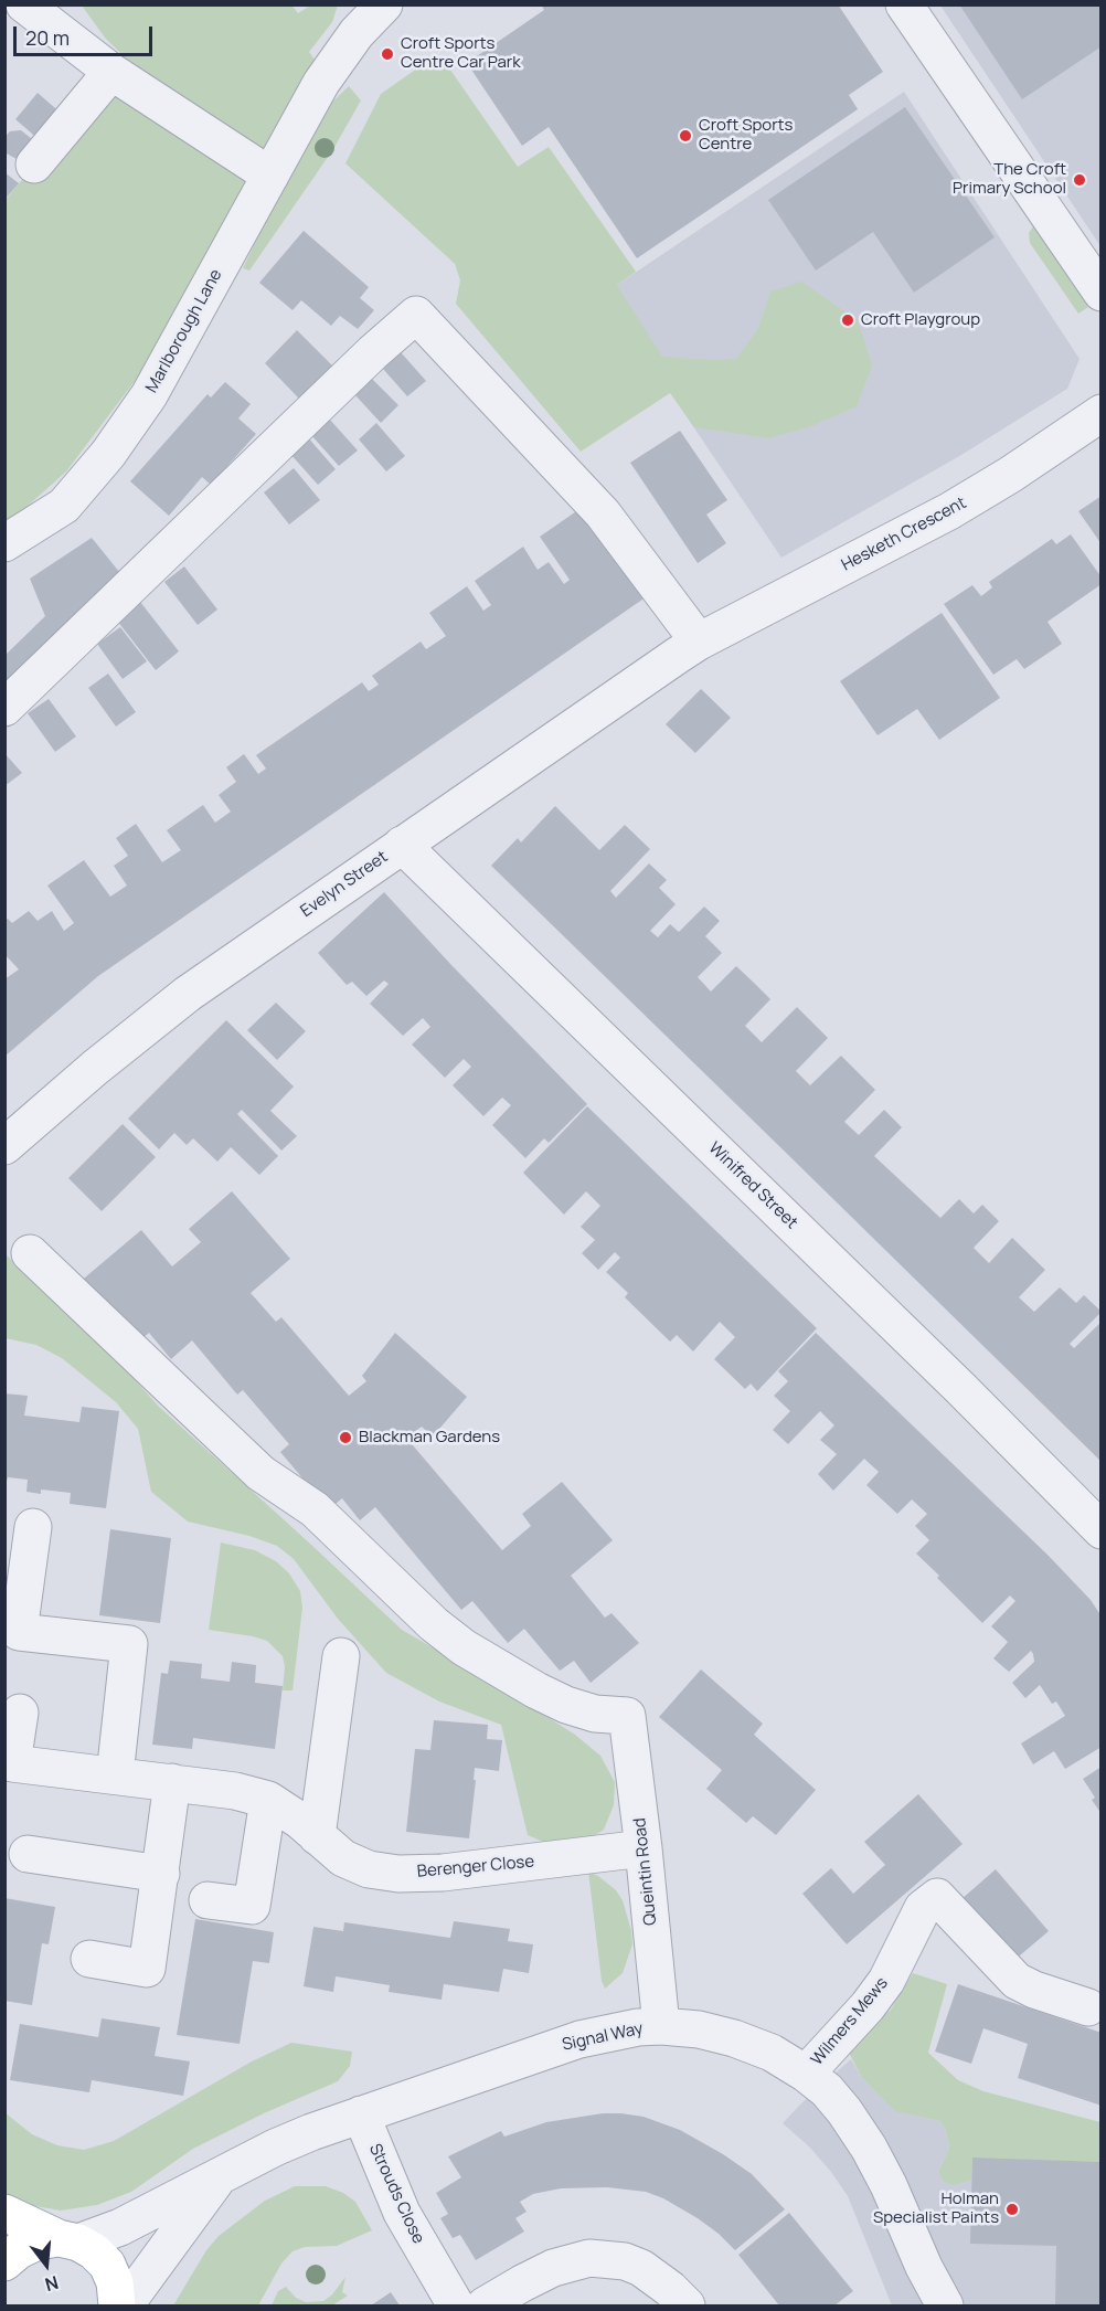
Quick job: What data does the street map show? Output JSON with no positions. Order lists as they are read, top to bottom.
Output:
{
  "streets": {
    "street": [
      "Marlborough Lane",
      "Hesketh Crescent",
      "Evelyn Street",
      "Winifred Street",
      "Berenger Close",
      "Queintin Road",
      "Wilmers Mews",
      "Signal Way",
      "Strouds Close"
    ]
  },
  "crossings": [
    ["Hesketh Crescent", "Evelyn Street"],
    ["Evelyn Street", "Winifred Street"],
    ["Berenger Close", "Queintin Road"],
    ["Queintin Road", "Signal Way"],
    ["Wilmers Mews", "Signal Way"],
    ["Signal Way", "Strouds Close"]
  ],
  "places": [
    "Croft Sports Centre Car Park",
    "Croft Sports Centre",
    "The Croft Primary School",
    "Croft Playgroup",
    "Blackman Gardens",
    "Holman Specialist Paints"
  ],
  "scale_bar": "20 m",
  "north": "bottom"
}
